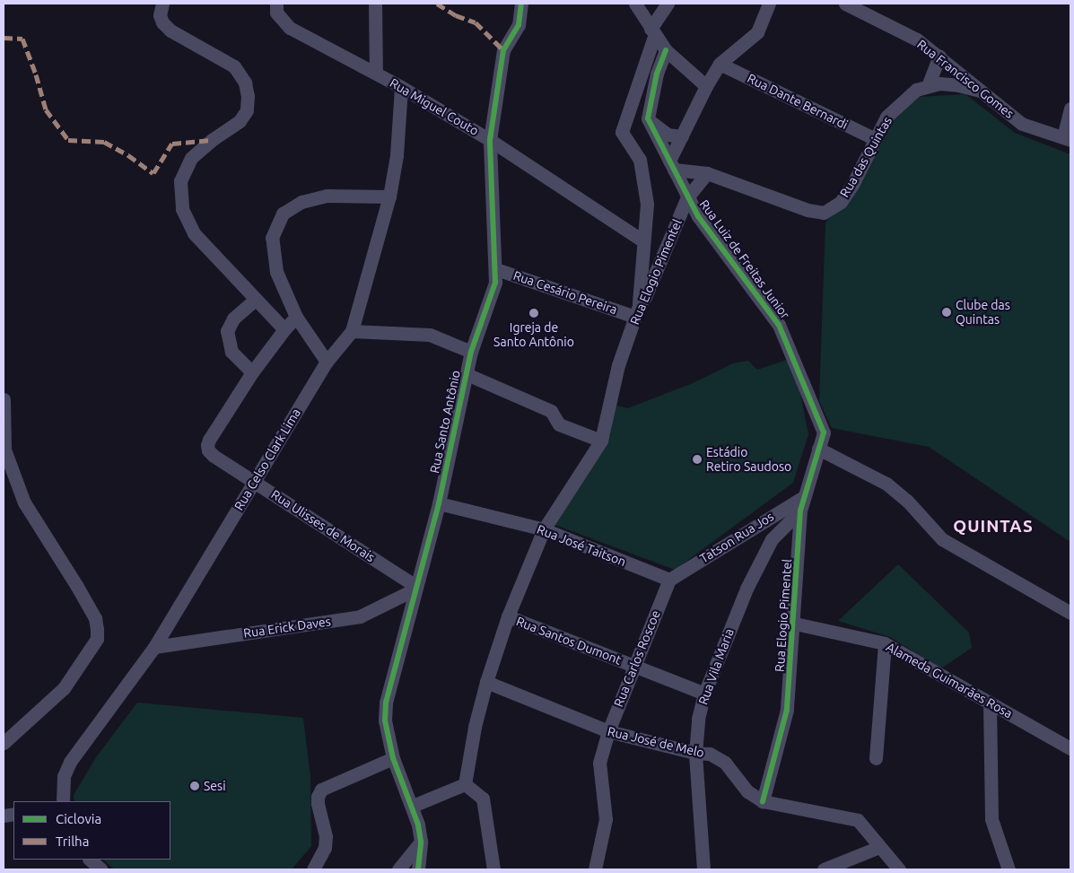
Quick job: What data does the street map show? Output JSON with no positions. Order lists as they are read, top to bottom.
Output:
{
  "streets": {
    "street": [
      "Rua Francisco Gomes",
      "Rua Dante Bernardi",
      "Rua Miguel Couto",
      "Rua das Quintas",
      "Rua Luiz de Freitas Junior",
      "Rua Elogio Pimentel",
      "Rua Cesário Pereira",
      "Rua Santo Antônio",
      "Rua Celso Clark Lima",
      "Rua Ulisses de Morais",
      "Tatson Rua Jos",
      "Rua José Taitson",
      "Rua Erick Daves",
      "Rua Santos Dumont",
      "Rua Carlos Roscoe",
      "Rua Vila Maria",
      "Alameda Guimarães Rosa",
      "Rua José de Melo"
    ]
  },
  "crossings": [
    ["Rua Francisco Gomes", "Rua das Quintas"],
    ["Rua Dante Bernardi", "Rua das Quintas"],
    ["Rua Miguel Couto", "Rua Santo Antônio"],
    ["Rua Miguel Couto", "Rua Celso Clark Lima"],
    ["Rua das Quintas", "Rua Elogio Pimentel"],
    ["Rua Luiz de Freitas Junior", "Rua Elogio Pimentel"],
    ["Rua Elogio Pimentel", "Rua Cesário Pereira"],
    ["Rua Elogio Pimentel", "Tatson Rua Jos"],
    ["Rua Elogio Pimentel", "Rua José Taitson"],
    ["Rua Elogio Pimentel", "Rua Santos Dumont"],
    ["Rua Elogio Pimentel", "Rua Vila Maria"],
    ["Rua Elogio Pimentel", "Alameda Guimarães Rosa"],
    ["Rua Elogio Pimentel", "Rua José de Melo"],
    ["Rua Cesário Pereira", "Rua Santo Antônio"],
    ["Rua Santo Antônio", "Rua Ulisses de Morais"],
    ["Rua Santo Antônio", "Rua José Taitson"],
    ["Rua Santo Antônio", "Rua Erick Daves"],
    ["Rua Celso Clark Lima", "Rua Ulisses de Morais"],
    ["Rua Celso Clark Lima", "Rua Erick Daves"],
    ["Rua Ulisses de Morais", "Rua Erick Daves"],
    ["Tatson Rua Jos", "Rua José Taitson"],
    ["Tatson Rua Jos", "Rua Carlos Roscoe"],
    ["Rua José Taitson", "Rua Carlos Roscoe"],
    ["Rua Santos Dumont", "Rua Carlos Roscoe"],
    ["Rua Santos Dumont", "Rua Vila Maria"],
    ["Rua Carlos Roscoe", "Rua José de Melo"],
    ["Rua Vila Maria", "Rua José de Melo"]
  ],
  "districts": ["QUINTAS"],
  "places": [
    "Clube das Quintas",
    "Igreja de Santo Antônio",
    "Estádio Retiro Saudoso",
    "Sesi"
  ],
  "legend": ["Ciclovia", "Trilha"]
}
